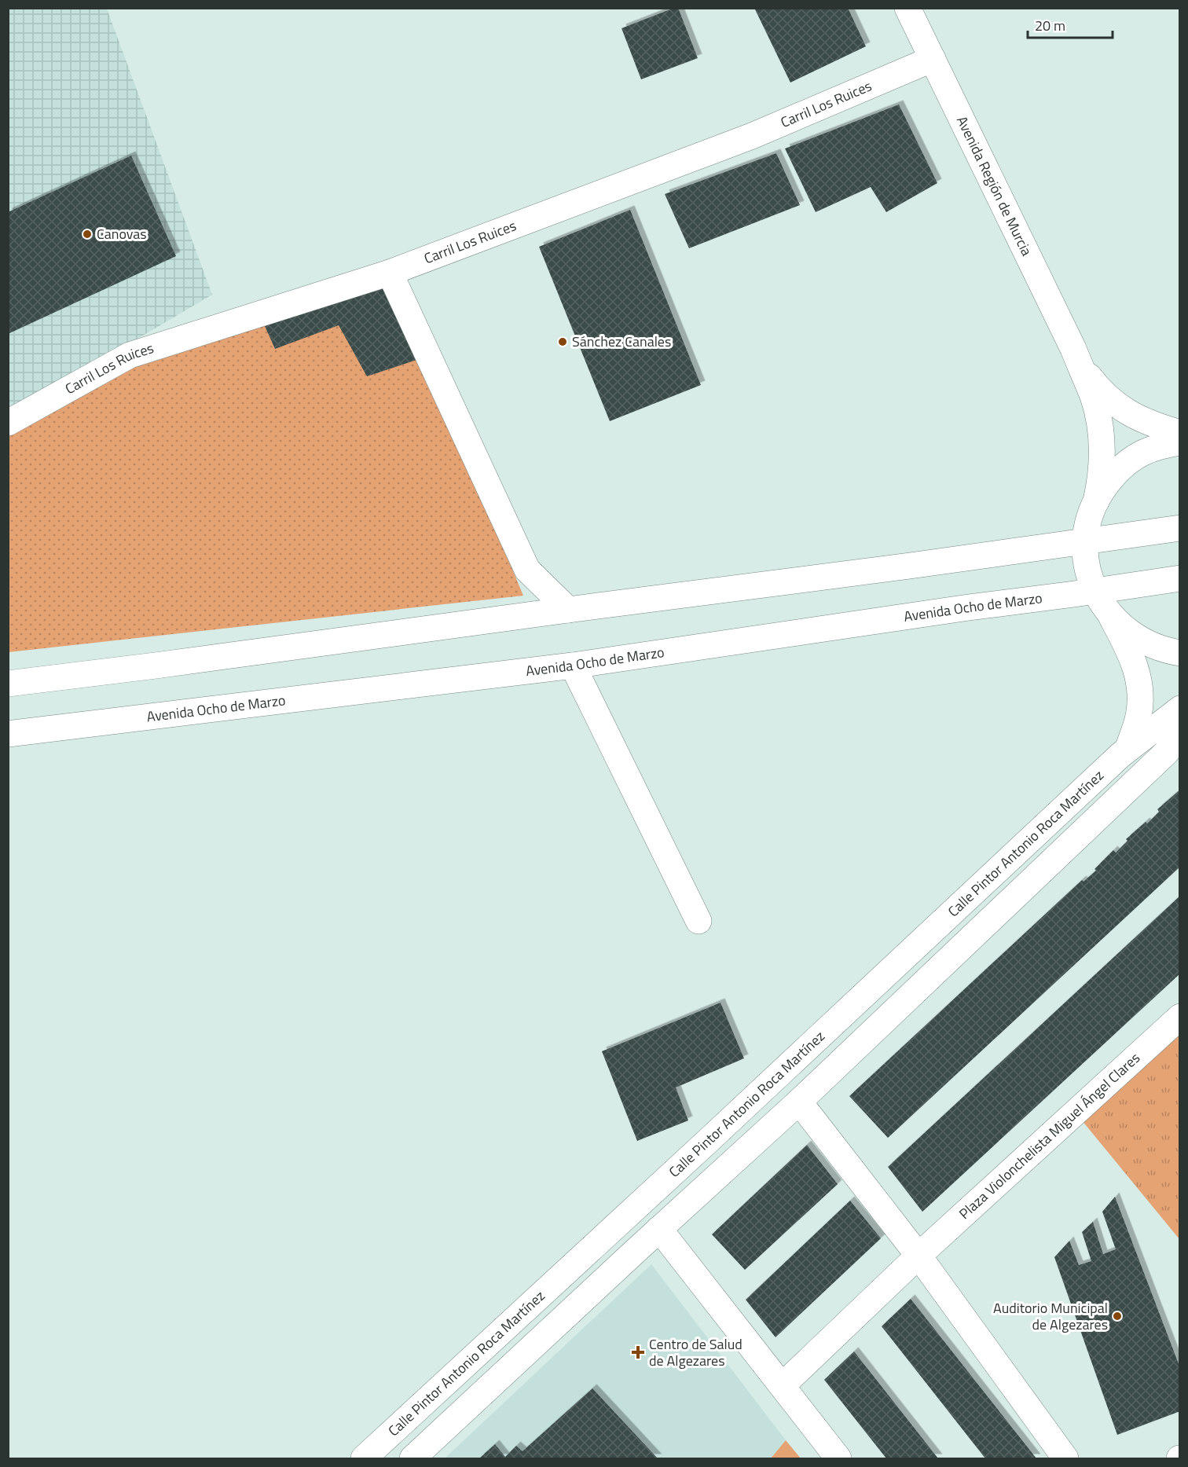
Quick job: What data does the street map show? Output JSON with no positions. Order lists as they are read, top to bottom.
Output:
{
  "streets": {
    "street": [
      "Carril Los Ruices",
      "Avenida Región de Murcia",
      "Avenida Ocho de Marzo",
      "Calle Pintor Antonio Roca Martínez",
      "Plaza Violonchelista Miguel Ángel Clares"
    ]
  },
  "crossings": [
    ["Carril Los Ruices", "Avenida Región de Murcia"]
  ],
  "places": {
    "other": ["Canovas", "Sánchez Canales", "Auditorio Municipal de Algezares"],
    "health": ["Centro de Salud de Algezares"]
  },
  "scale_bar": "20 m"
}
